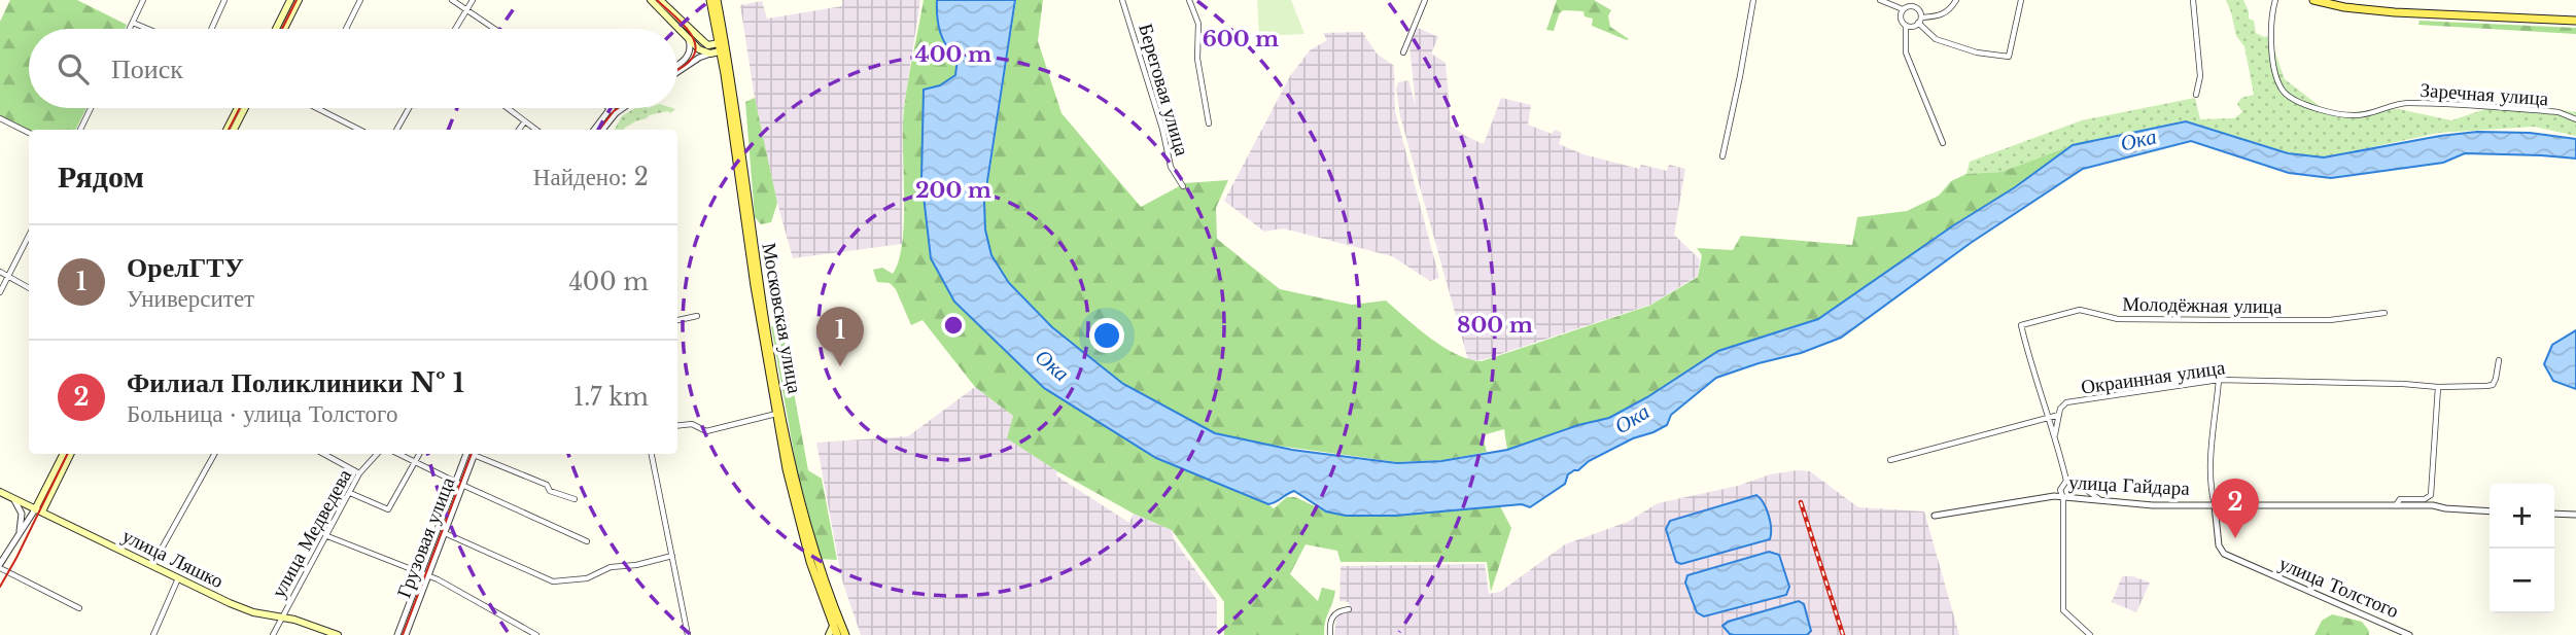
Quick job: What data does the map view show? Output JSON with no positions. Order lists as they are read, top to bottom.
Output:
{
  "streets": {
    "main road": ["Московская улица", "улица Ляшко"],
    "street": [
      "Береговая улица",
      "Заречная улица",
      "Молодёжная улица",
      "Окраинная улица",
      "улица Гайдара",
      "улица Медведева",
      "Грузовая улица",
      "улица Толстого"
    ]
  },
  "crossings": [
    ["Молодёжная улица", "Окраинная улица"],
    ["улица Гайдара", "улица Толстого"],
    ["улица Медведева", "улица Ляшко"]
  ],
  "water": ["Ока"],
  "page": {
    "search": "Поиск",
    "heading": ["Рядом", "Найдено: 2"],
    "list": [
      {
        "mark": "1",
        "name": "ОрелГТУ",
        "note": "Университет",
        "value": "400 m"
      },
      {
        "mark": "2",
        "name": "Филиал Поликлиники № 1",
        "note": "Больница · улица Толстого",
        "value": "1.7 km"
      }
    ],
    "pins": ["1", "2"],
    "map_buttons": ["+", "−"]
  },
  "rings": [
    "600 m",
    "400 m",
    "200 m",
    "800 m"
  ]
}
